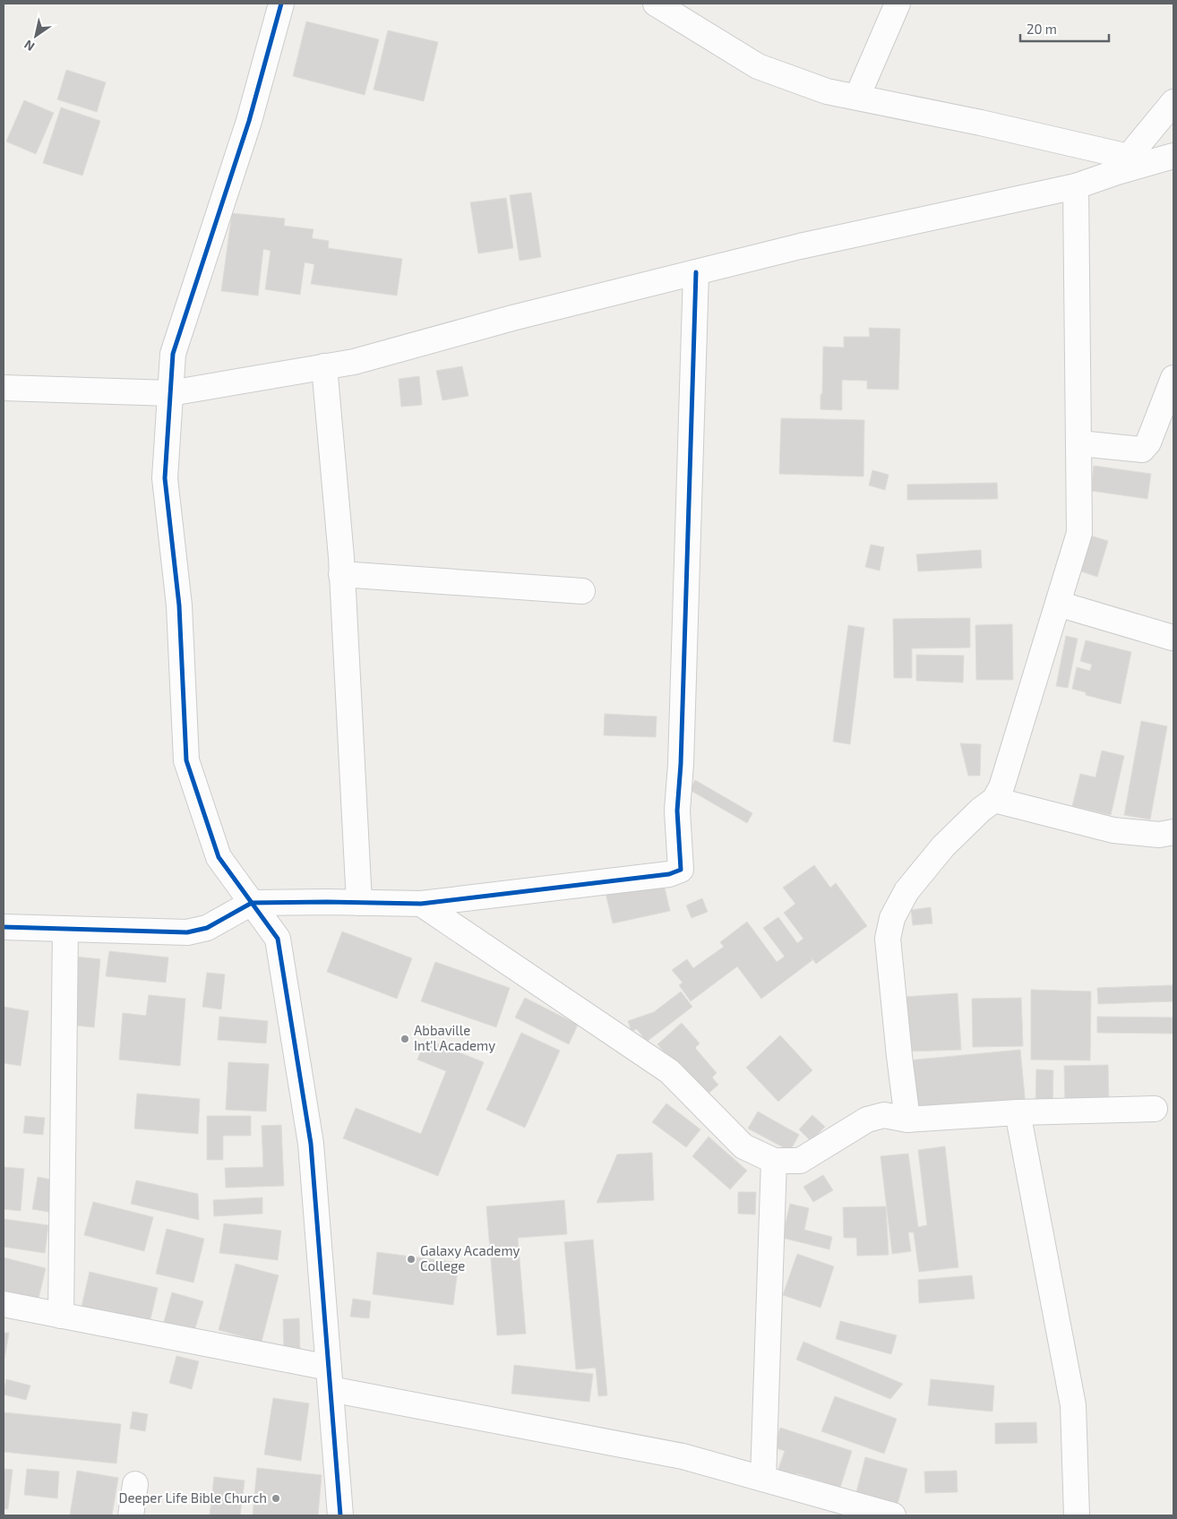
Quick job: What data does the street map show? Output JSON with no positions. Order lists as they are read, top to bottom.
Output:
{
  "places": ["Abbaville Int'l Academy", "Galaxy Academy College", "Deeper Life Bible Church"],
  "scale_bar": "20 m",
  "north": "bottom left"
}
